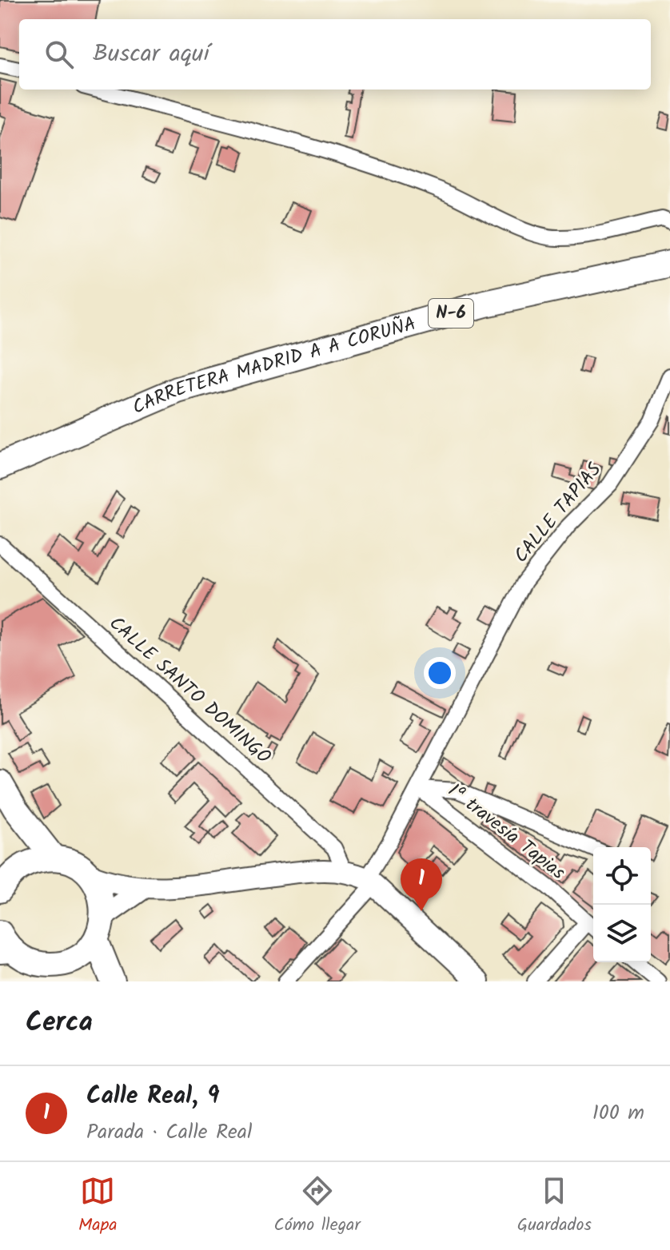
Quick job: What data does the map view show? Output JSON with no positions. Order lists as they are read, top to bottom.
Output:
{
  "streets": {
    "highway": ["N-6", "CARRETERA MADRID A A CORUÑA"],
    "street": ["CALLE TAPIAS", "CALLE SANTO DOMINGO", "1ª travesía Tapias"]
  },
  "crossings": [
    ["CALLE TAPIAS", "1ª travesía Tapias"]
  ],
  "page": {
    "search": "Buscar aquí",
    "pins": "1",
    "heading": "Cerca",
    "list": [
      {
        "mark": "1",
        "name": "Calle Real, 9",
        "note": "Parada · Calle Real",
        "value": "100 m"
      }
    ],
    "nav": ["Mapa", "Cómo llegar", "Guardados"]
  }
}
